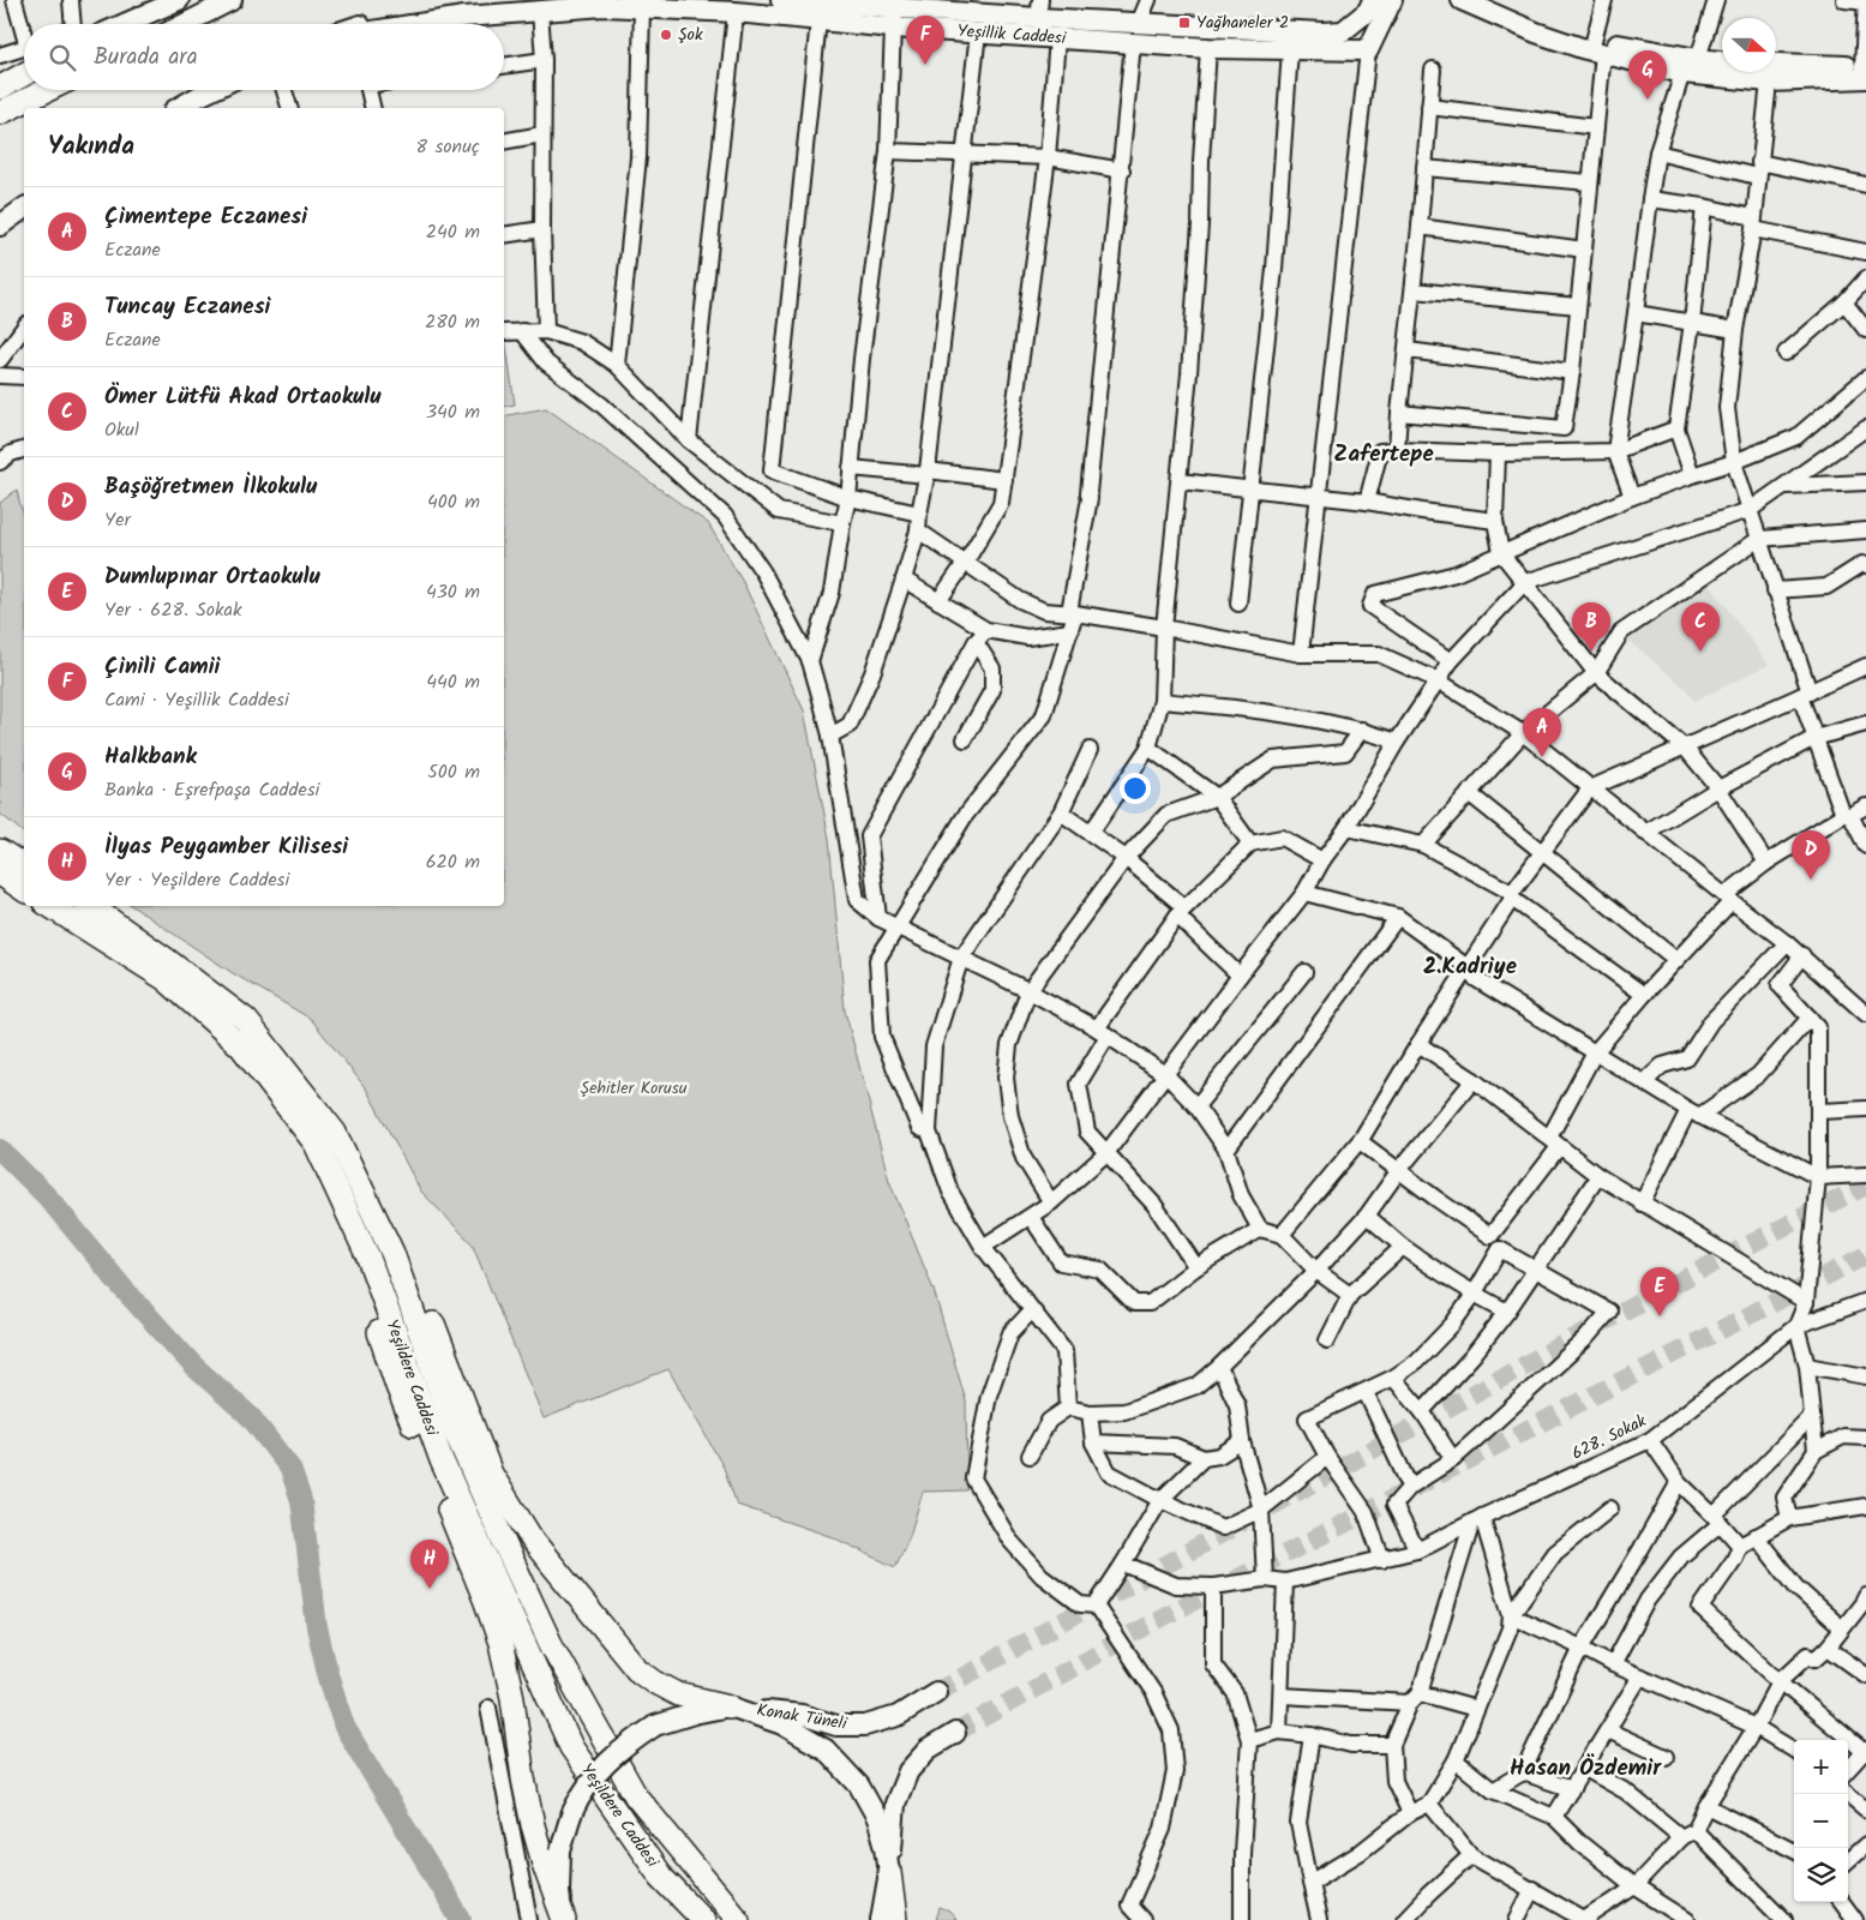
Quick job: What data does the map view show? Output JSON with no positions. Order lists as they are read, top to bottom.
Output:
{
  "streets": {
    "highway": ["Yeşildere Caddesi"],
    "main road": ["Yeşillik Caddesi", "Konak Tüneli"],
    "street": ["628. Sokak"]
  },
  "districts": ["Zafertepe", "2.Kadriye", "Hasan Özdemir"],
  "parks": ["Şehitler Korusu"],
  "places": {
    "transit": ["Yağhaneler 2"],
    "other": ["Şok"]
  },
  "north": "right",
  "page": {
    "pins": [
      "F",
      "G",
      "B",
      "C",
      "A",
      "D",
      "E",
      "H"
    ],
    "search": "Burada ara",
    "heading": ["Yakında", "8 sonuç"],
    "list": [
      {
        "mark": "A",
        "name": "Çimentepe Eczanesi",
        "note": "Eczane",
        "value": "240 m"
      },
      {
        "mark": "B",
        "name": "Tuncay Eczanesi",
        "note": "Eczane",
        "value": "280 m"
      },
      {
        "mark": "C",
        "name": "Ömer Lütfü Akad Ortaokulu",
        "note": "Okul",
        "value": "340 m"
      },
      {
        "mark": "D",
        "name": "Başöğretmen İlkokulu",
        "note": "Yer",
        "value": "400 m"
      },
      {
        "mark": "E",
        "name": "Dumlupınar Ortaokulu",
        "note": "Yer · 628. Sokak",
        "value": "430 m"
      },
      {
        "mark": "F",
        "name": "Çinili Camii",
        "note": "Cami · Yeşillik Caddesi",
        "value": "440 m"
      },
      {
        "mark": "G",
        "name": "Halkbank",
        "note": "Banka · Eşrefpaşa Caddesi",
        "value": "500 m"
      },
      {
        "mark": "H",
        "name": "İlyas Peygamber Kilisesi",
        "note": "Yer · Yeşildere Caddesi",
        "value": "620 m"
      }
    ],
    "map_buttons": ["+", "−"]
  }
}
